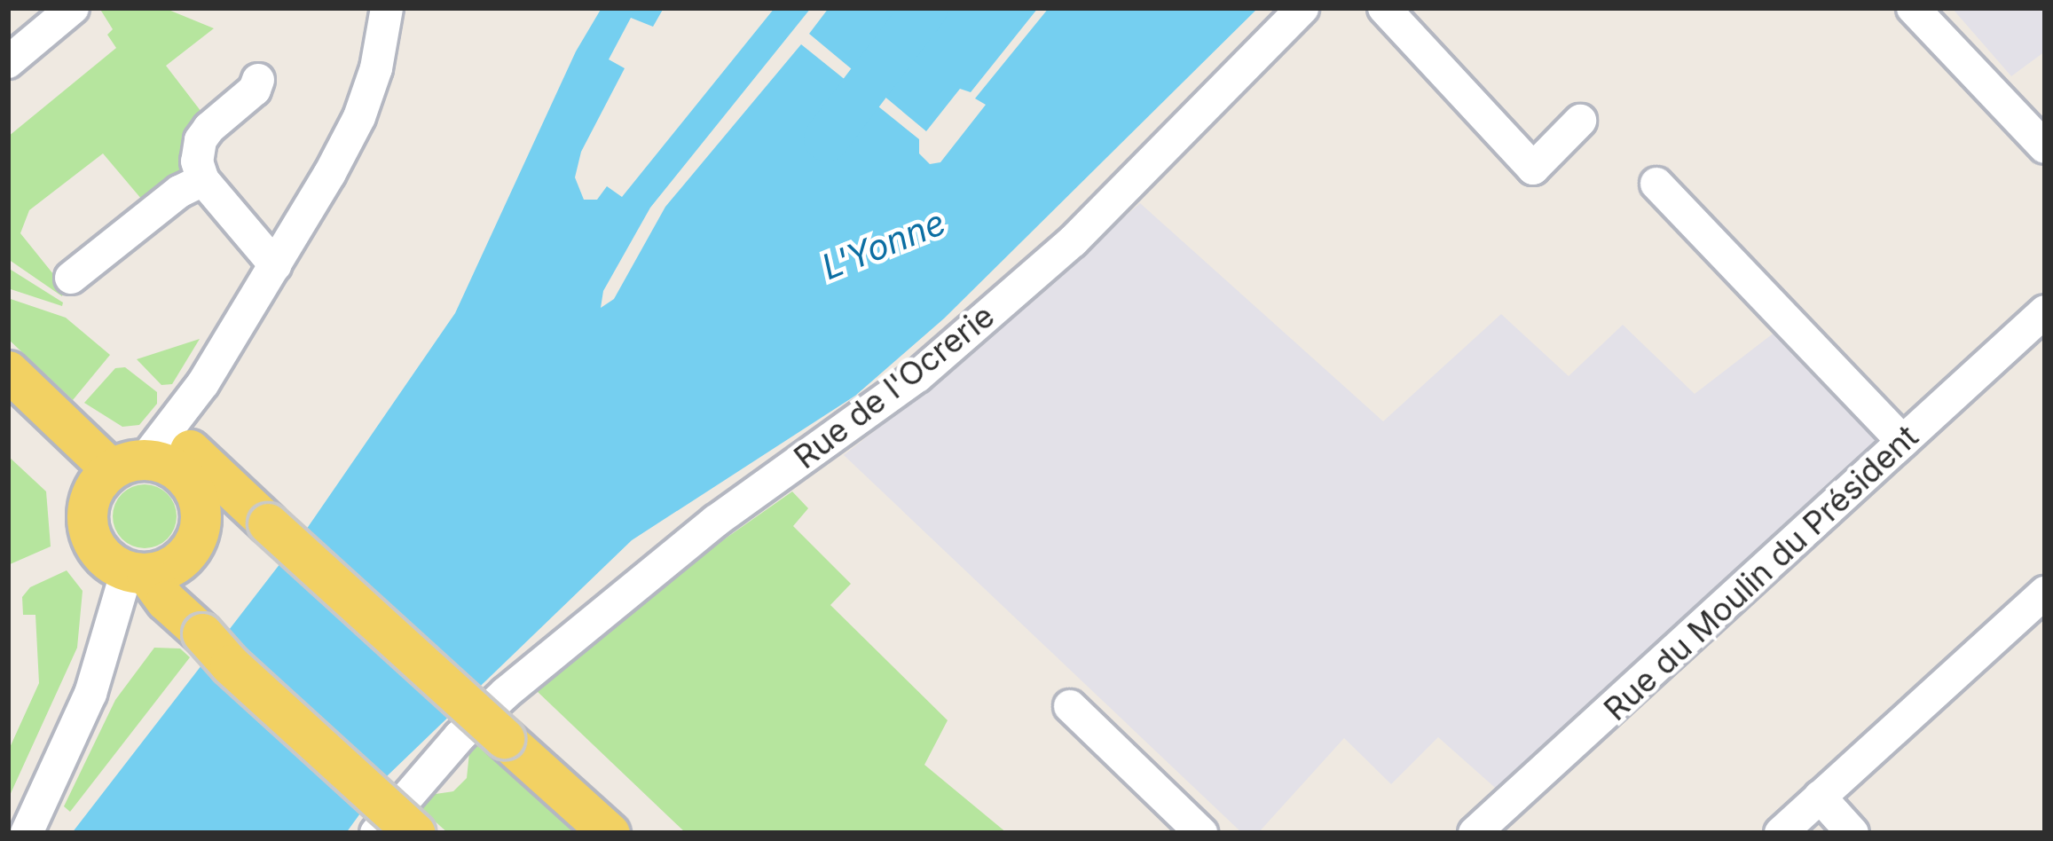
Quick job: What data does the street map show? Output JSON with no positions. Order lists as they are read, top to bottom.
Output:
{
  "streets": {
    "street": ["Rue de l'Ocrerie", "Rue du Moulin du Président"]
  },
  "water": ["L'Yonne"]
}
